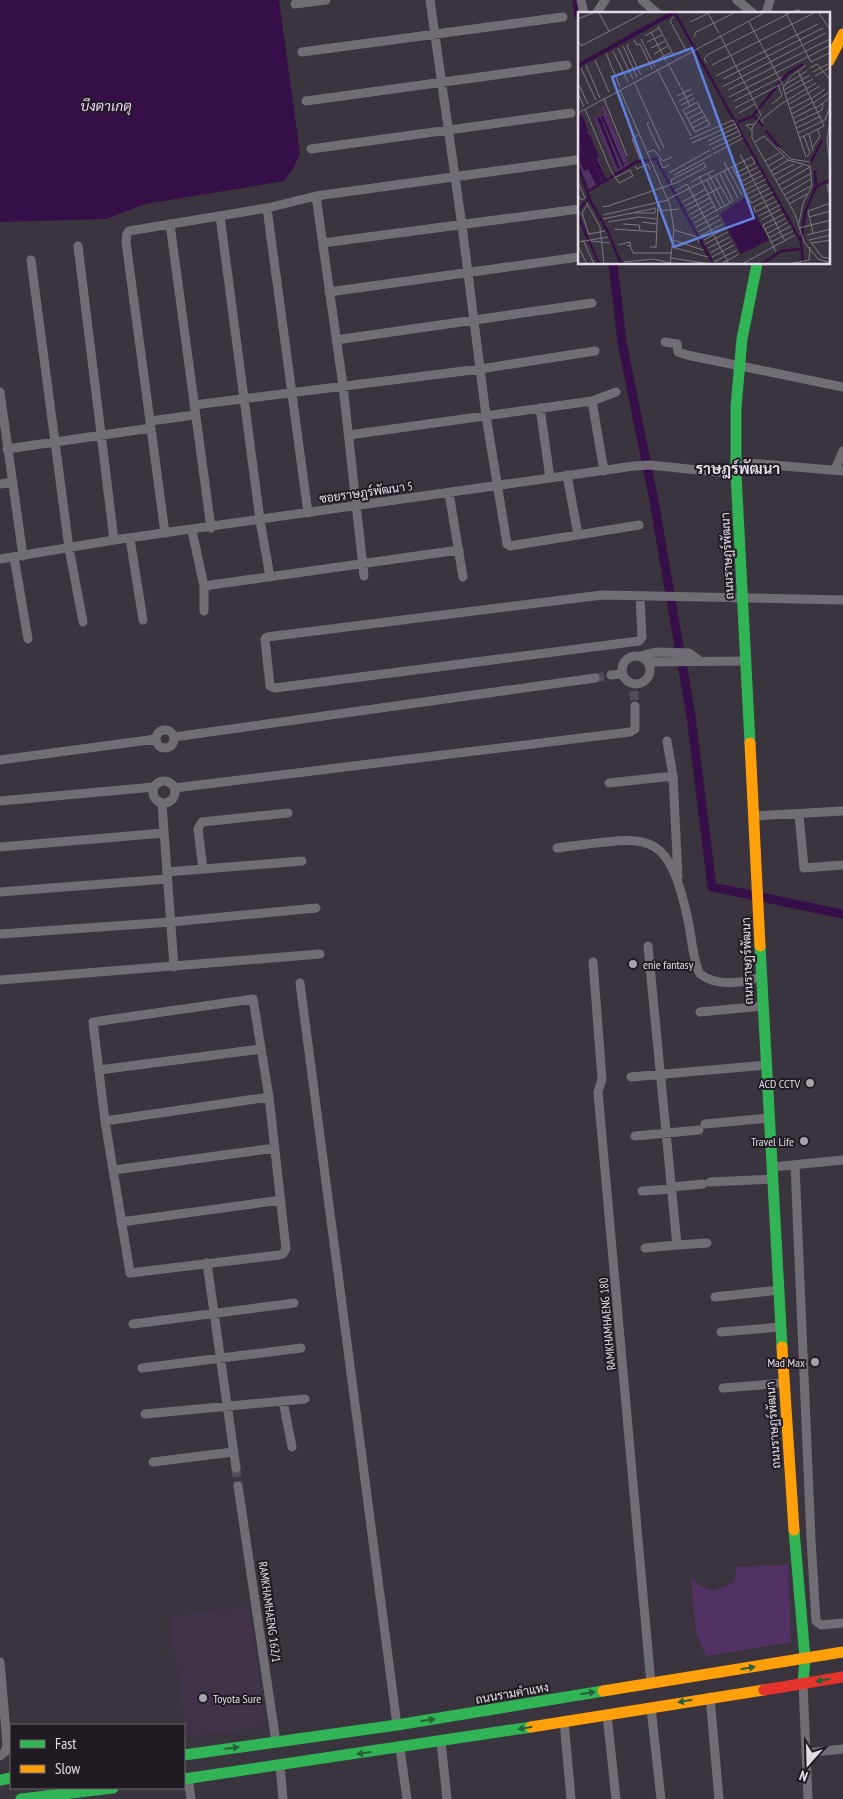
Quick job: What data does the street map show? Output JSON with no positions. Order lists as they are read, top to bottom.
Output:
{
  "streets": {
    "main road": ["ถนนราษฏร์พัฒนา", "ถนนรามคำแหง"],
    "street": ["ซอยราษฎร์พัฒนา 5", "RAMKHAMHAENG 180", "RAMKHAMHAENG 162/1"]
  },
  "crossings": [
    ["ซอยราษฎร์พัฒนา 5", "ถนนราษฏร์พัฒนา"],
    ["ถนนราษฏร์พัฒนา", "ถนนรามคำแหง"],
    ["RAMKHAMHAENG 180", "ถนนรามคำแหง"],
    ["RAMKHAMHAENG 162/1", "ถนนรามคำแหง"]
  ],
  "districts": ["ราษฎร์พัฒนา"],
  "water": ["บึงตาเกตุ"],
  "places": [
    "enie fantasy",
    "ACD CCTV",
    "Travel Life",
    "Mad Max",
    "Toyota Sure"
  ],
  "legend": ["Fast", "Slow"],
  "north": "bottom"
}
